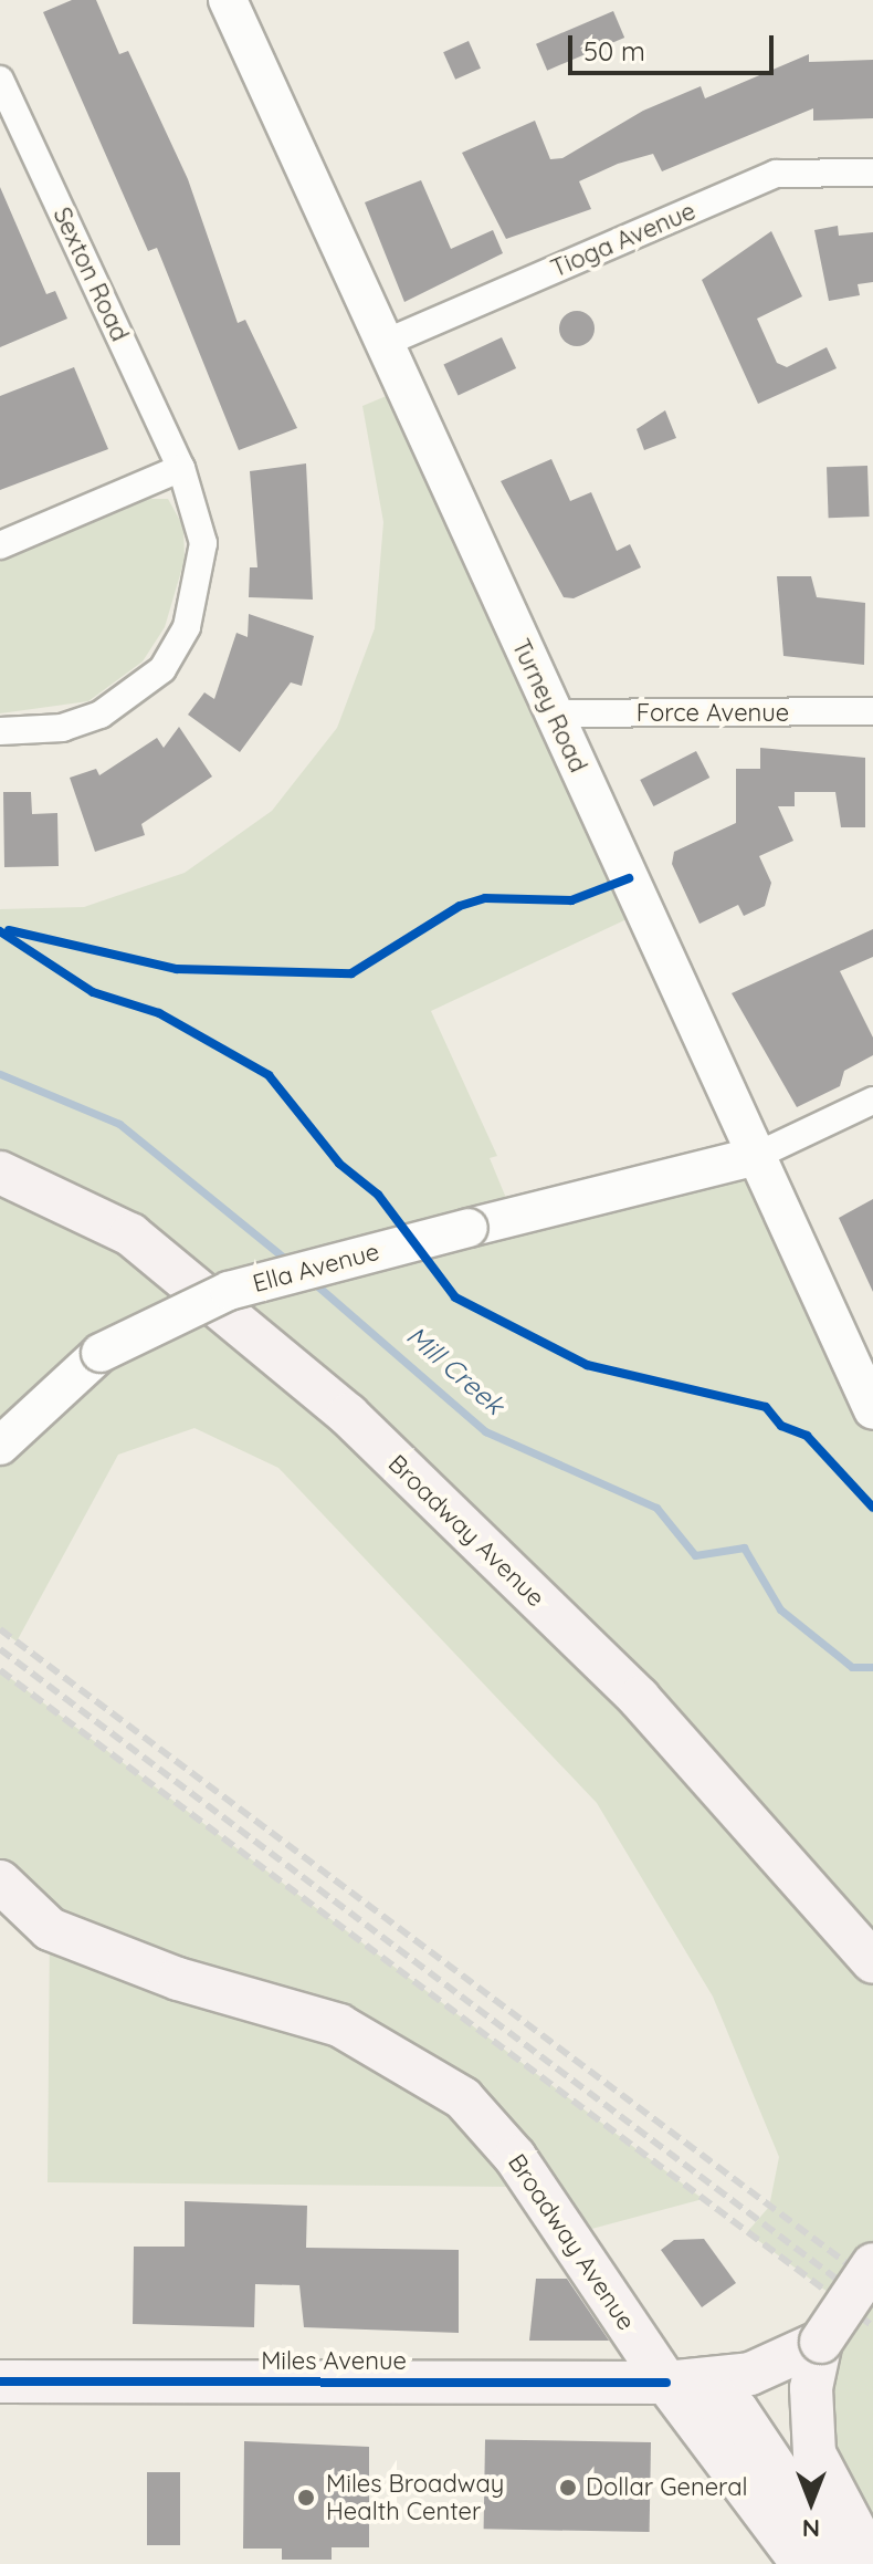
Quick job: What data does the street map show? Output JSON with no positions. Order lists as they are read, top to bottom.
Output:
{
  "streets": {
    "main road": [
      "Turney Road",
      "Ella Avenue",
      "Broadway Avenue",
      "Miles Avenue"
    ],
    "street": ["Tioga Avenue", "Sexton Road", "Force Avenue"]
  },
  "crossings": [
    ["Tioga Avenue", "Turney Road"],
    ["Turney Road", "Force Avenue"],
    ["Turney Road", "Ella Avenue"],
    ["Broadway Avenue", "Miles Avenue"]
  ],
  "water": ["Mill Creek"],
  "places": ["Dollar General", "Miles Broadway Health Center"],
  "scale_bar": "50 m",
  "north": "bottom"
}
